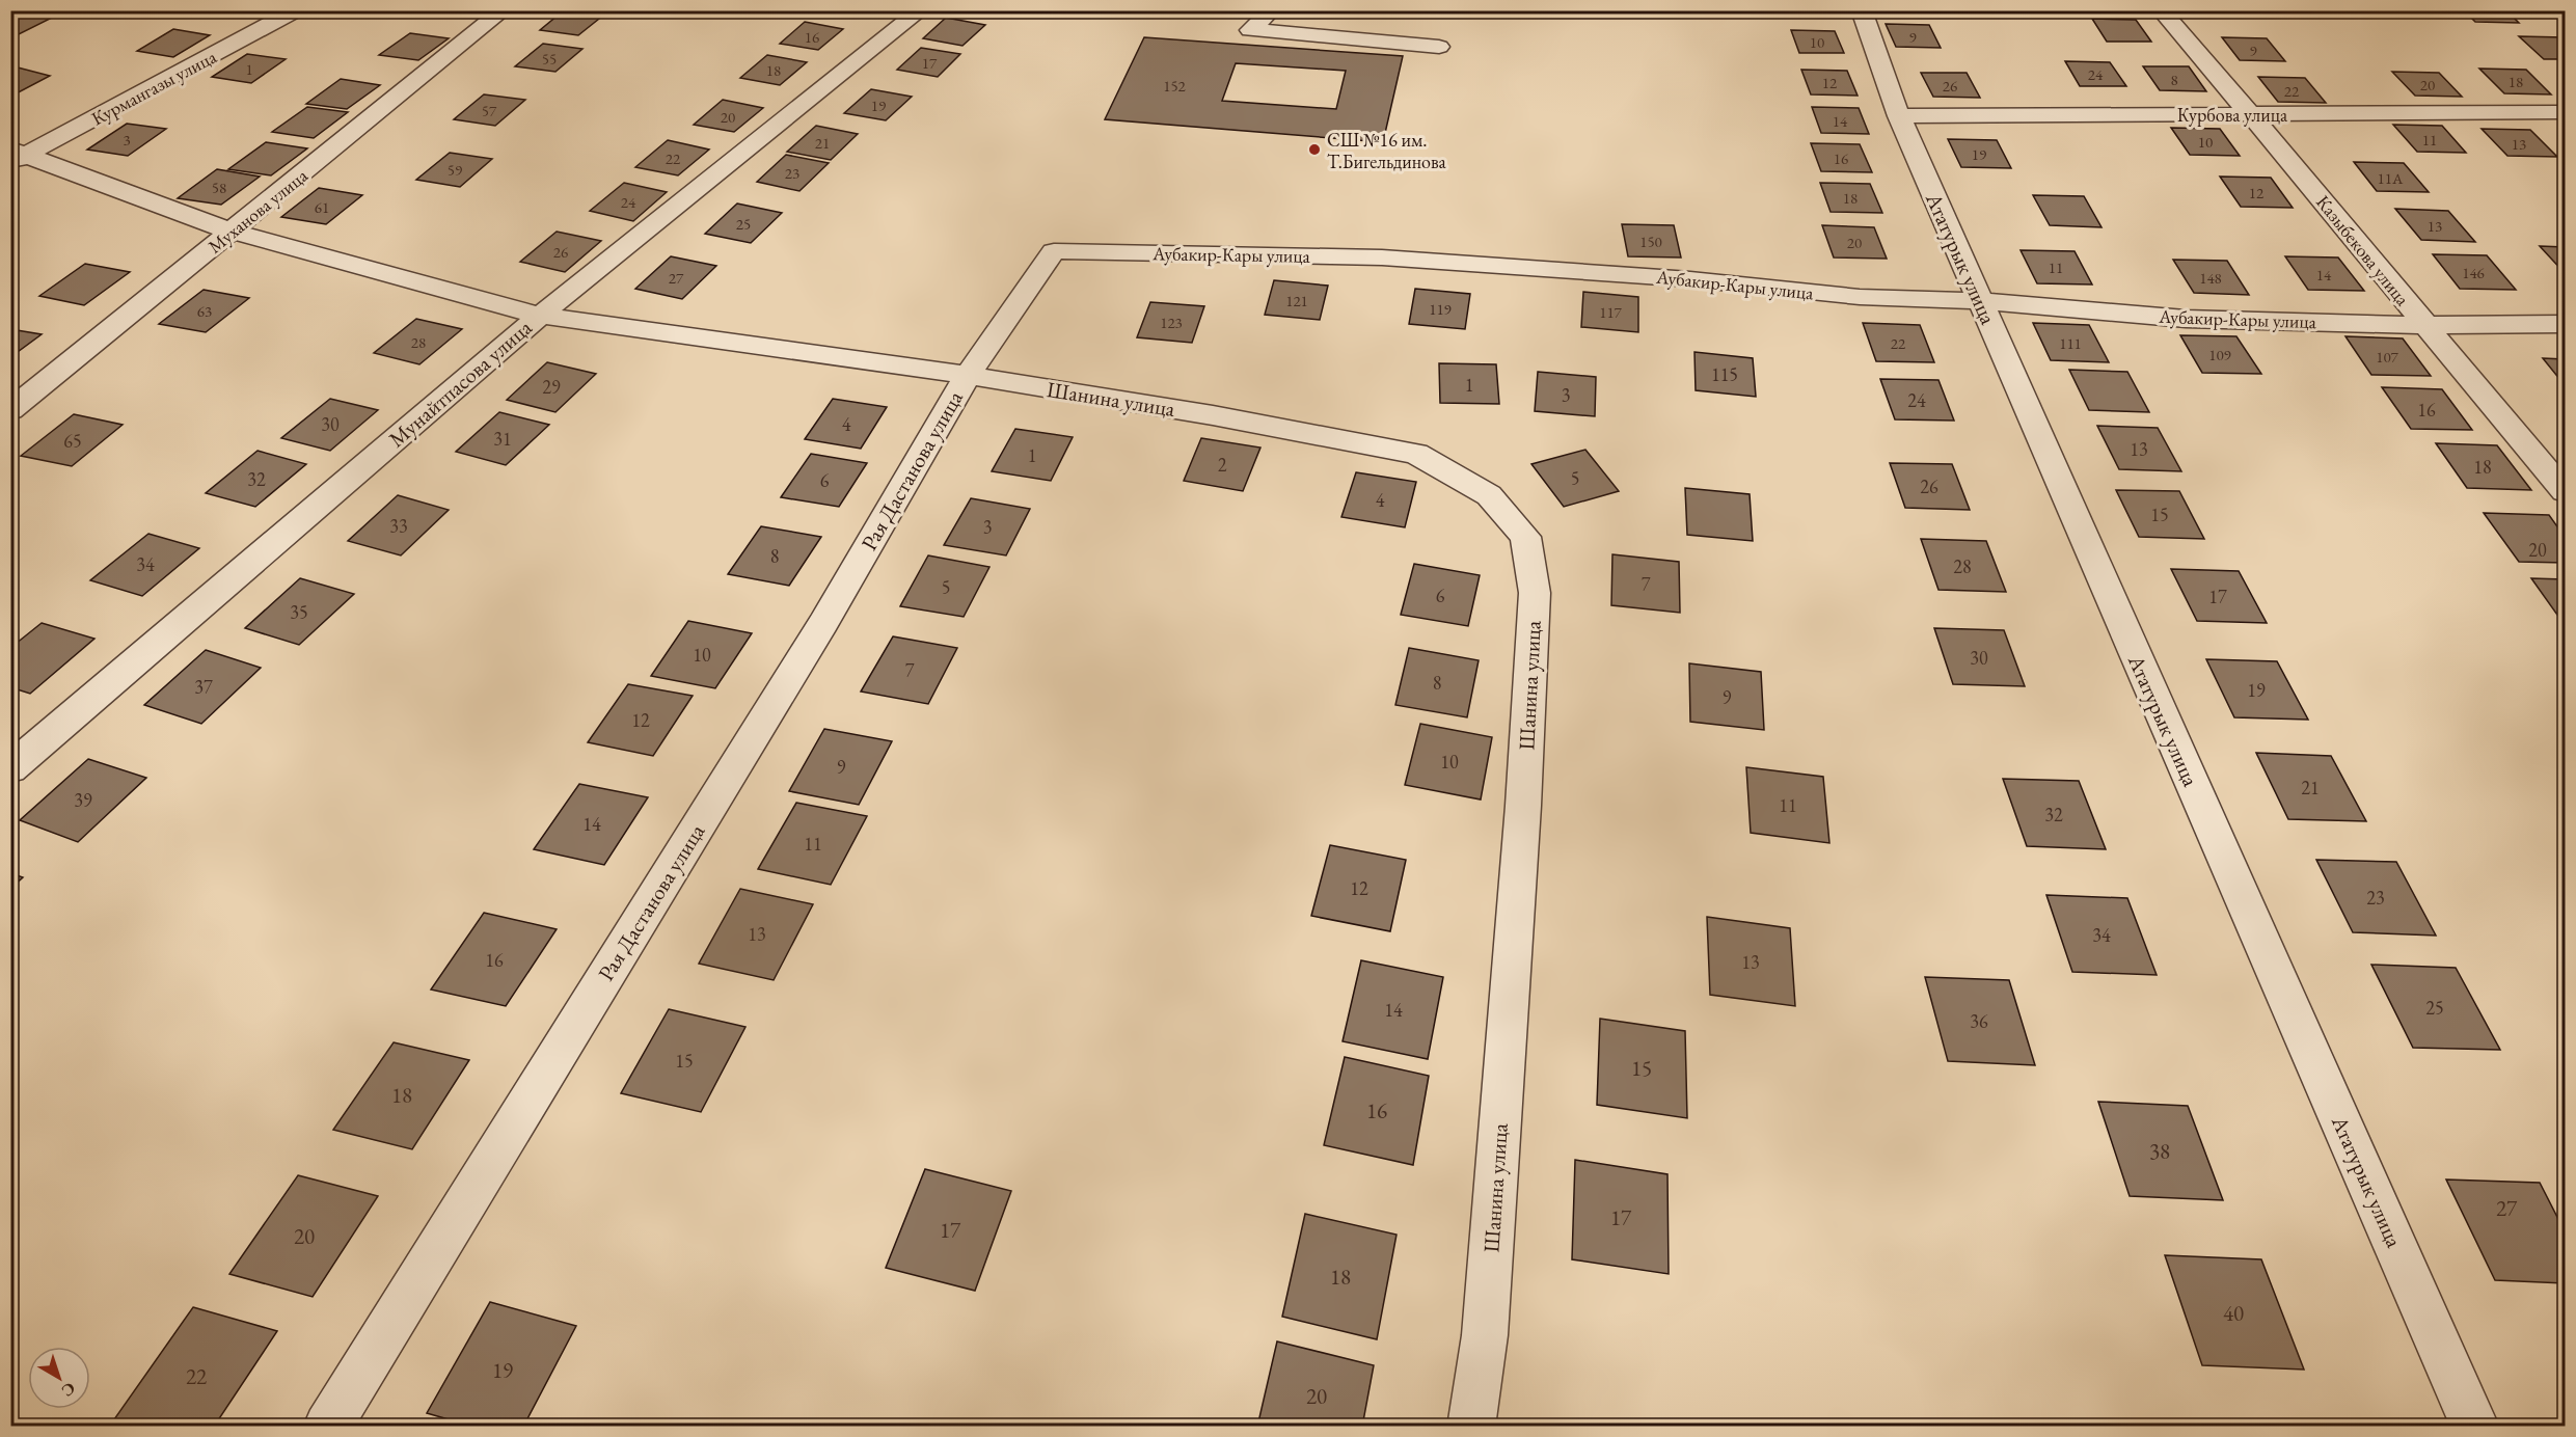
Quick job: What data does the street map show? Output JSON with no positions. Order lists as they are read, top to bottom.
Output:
{
  "streets": {
    "street": [
      "Курмангазы улица",
      "Курбова улица",
      "Муханова улица",
      "Казыбекова улица",
      "Аубакир-Кары улица",
      "Ататурык улица",
      "Мунайтпасова улица",
      "Шанина улица",
      "Рая Дастанова улица"
    ]
  },
  "crossings": [
    ["Курмангазы улица", "Шанина улица"],
    ["Курбова улица", "Казыбекова улица"],
    ["Курбова улица", "Ататурык улица"],
    ["Муханова улица", "Шанина улица"],
    ["Казыбекова улица", "Аубакир-Кары улица"],
    ["Аубакир-Кары улица", "Ататурык улица"],
    ["Аубакир-Кары улица", "Шанина улица"],
    ["Аубакир-Кары улица", "Рая Дастанова улица"],
    ["Мунайтпасова улица", "Шанина улица"],
    ["Шанина улица", "Рая Дастанова улица"]
  ],
  "places": ["СШ №16 им. Т.Бигельдинова"],
  "house_numbers": [
    "16",
    "9",
    "10",
    "9",
    "55",
    "17",
    "1",
    "18",
    "24",
    "8",
    "18",
    "12",
    "20",
    "152",
    "26",
    "22",
    "19",
    "57",
    "20",
    "14",
    "3",
    "11",
    "10",
    "21",
    "13",
    "19",
    "22",
    "16",
    "59",
    "23",
    "11А",
    "58",
    "12",
    "18",
    "24",
    "61",
    "25",
    "13",
    "150",
    "20",
    "26",
    "11",
    "146",
    "14",
    "27",
    "148",
    "121",
    "119",
    "63",
    "117",
    "123",
    "28",
    "22",
    "111",
    "109",
    "107",
    "115",
    "1",
    "29",
    "3",
    "24",
    "16",
    "30",
    "4",
    "31",
    "65",
    "13",
    "1",
    "2",
    "18",
    "5",
    "32",
    "6",
    "26",
    "4",
    "15",
    "33",
    "3",
    "20",
    "8",
    "34",
    "28",
    "7",
    "5",
    "6",
    "17",
    "35",
    "10",
    "30",
    "7",
    "8",
    "37",
    "19",
    "9",
    "12",
    "10",
    "9",
    "21",
    "39",
    "11",
    "32",
    "14",
    "11",
    "12",
    "23",
    "13",
    "34",
    "16",
    "13",
    "25",
    "14",
    "36",
    "15",
    "15",
    "18",
    "16",
    "38",
    "27",
    "17",
    "17",
    "20",
    "18",
    "40",
    "19",
    "22",
    "20"
  ],
  "north": "bottom right"
}
